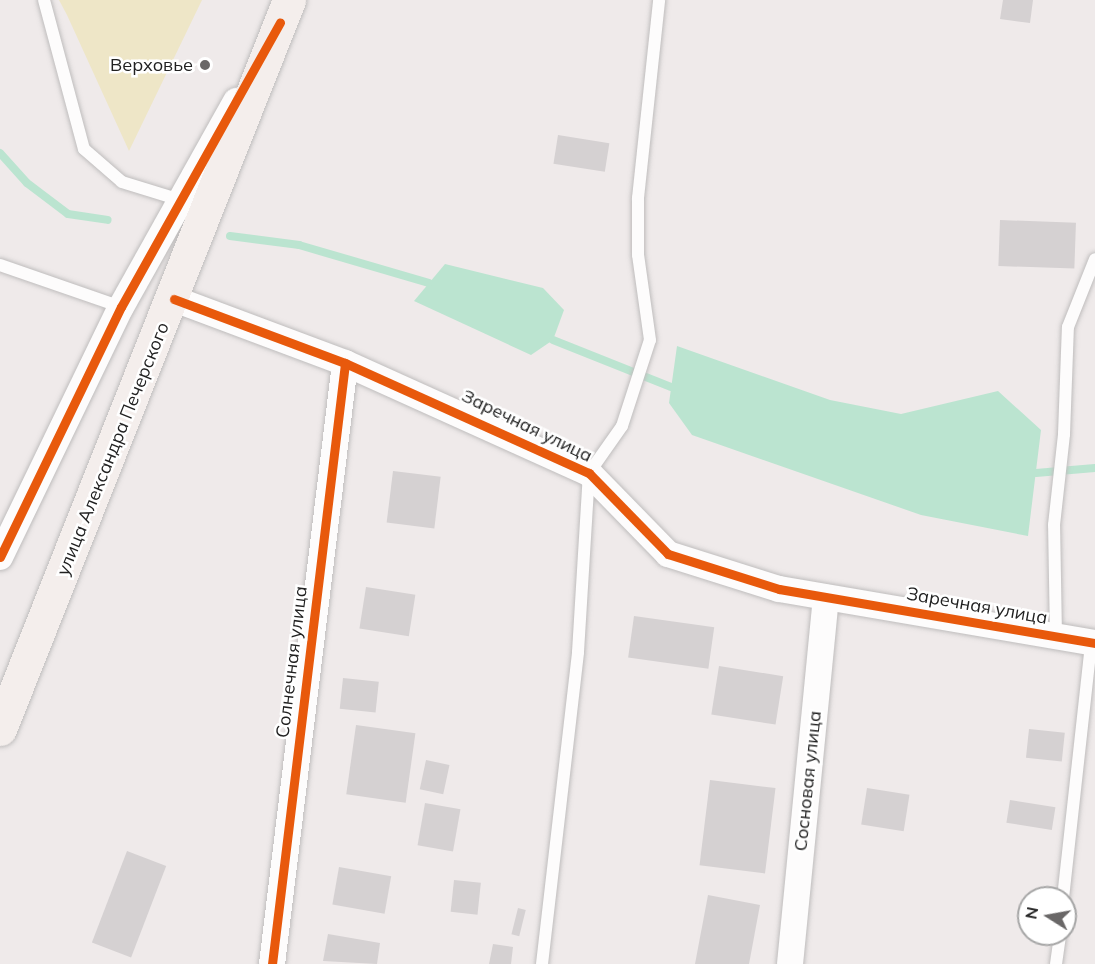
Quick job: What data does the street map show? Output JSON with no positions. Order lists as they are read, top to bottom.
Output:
{
  "streets": {
    "main road": ["улица Александра Печерского"],
    "street": ["Заречная улица", "Солнечная улица", "Сосновая улица"]
  },
  "crossings": [
    ["Заречная улица", "улица Александра Печерского"],
    ["Заречная улица", "Солнечная улица"],
    ["Заречная улица", "Сосновая улица"]
  ],
  "places": ["Верховье"],
  "north": "left"
}
